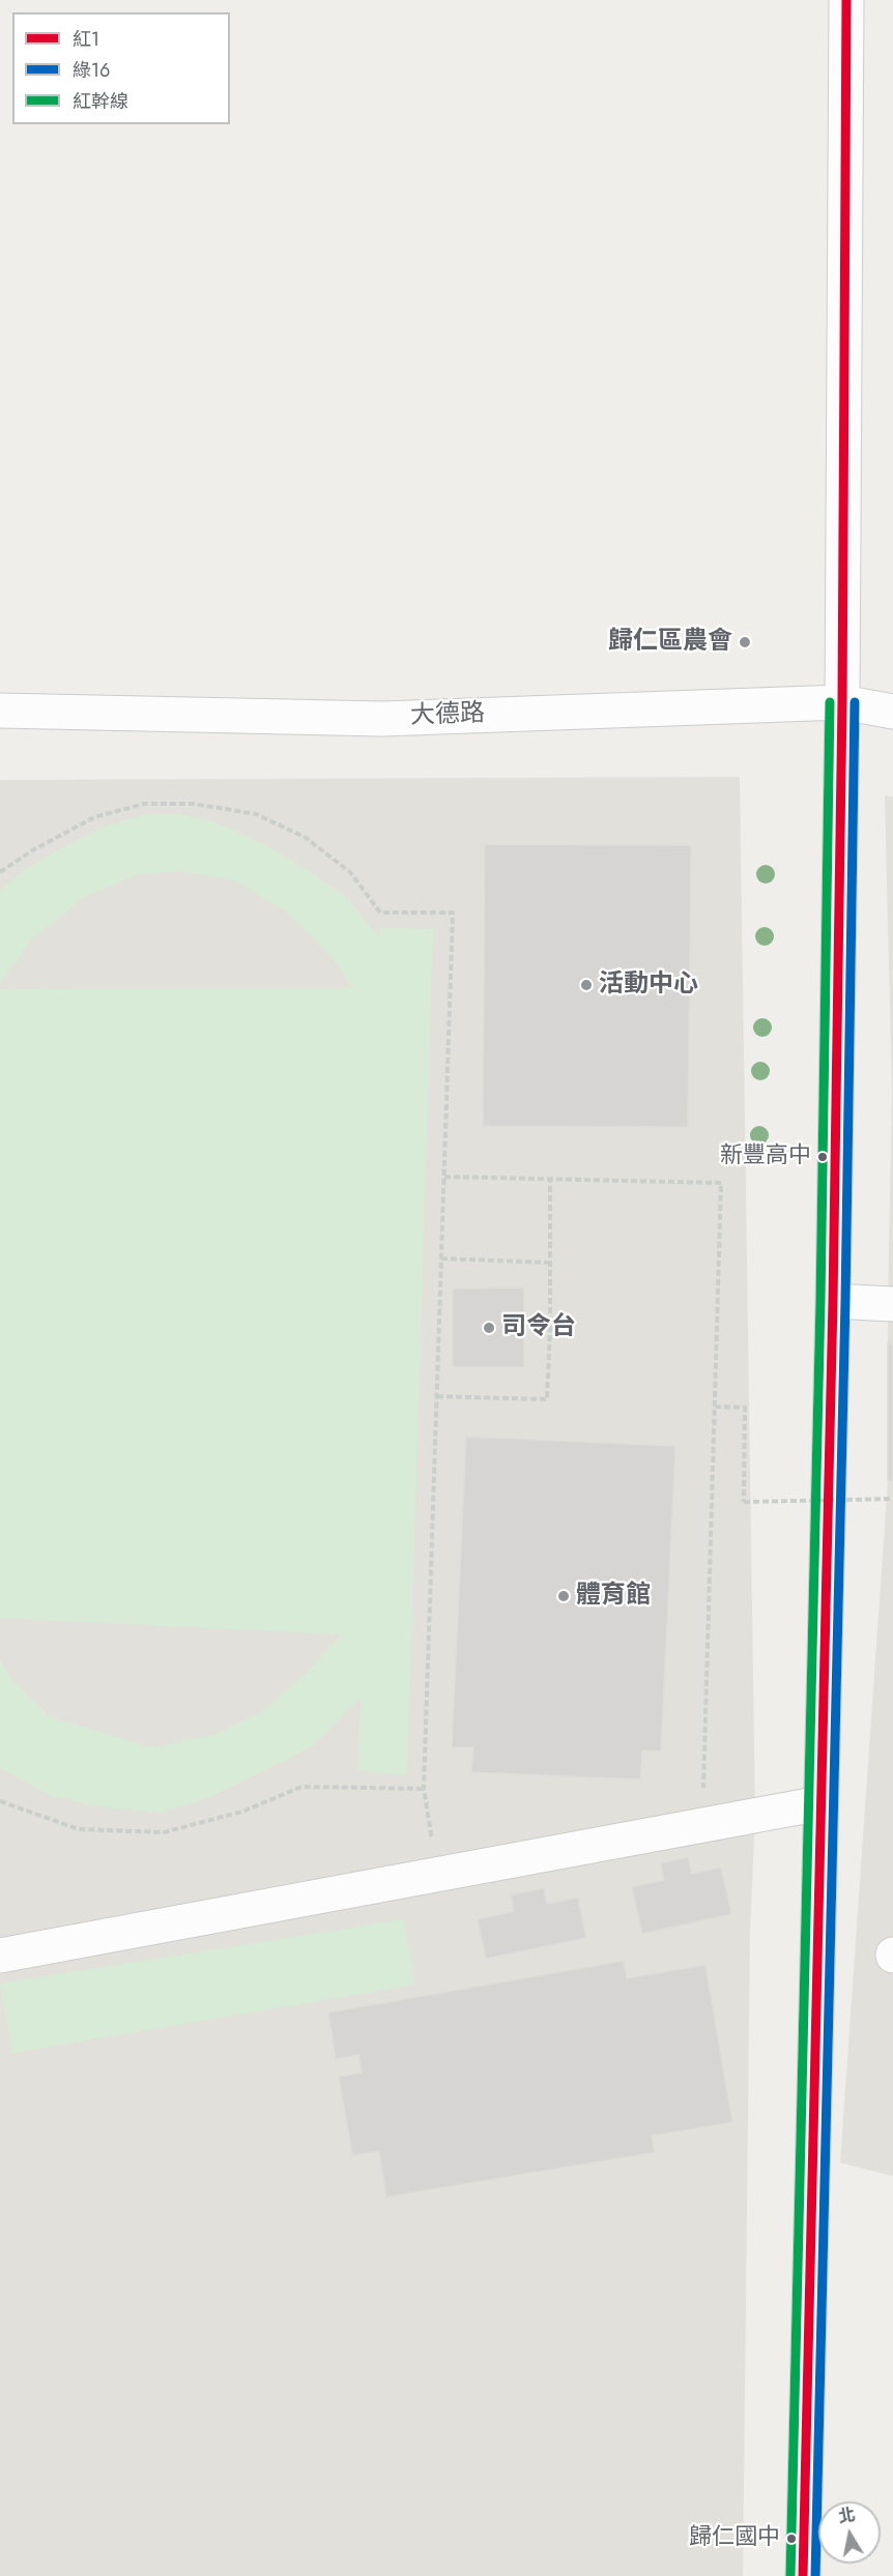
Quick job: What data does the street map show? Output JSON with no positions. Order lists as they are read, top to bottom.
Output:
{
  "streets": {
    "street": ["大德路"]
  },
  "places": [
    "歸仁區農會",
    "活動中心",
    "新豐高中",
    "司令台",
    "體育館",
    "歸仁國中"
  ],
  "lines": ["transit line 紅1", "transit line 綠16", "transit line 紅幹線"],
  "legend": ["紅1", "綠16", "紅幹線"],
  "north": "top"
}
